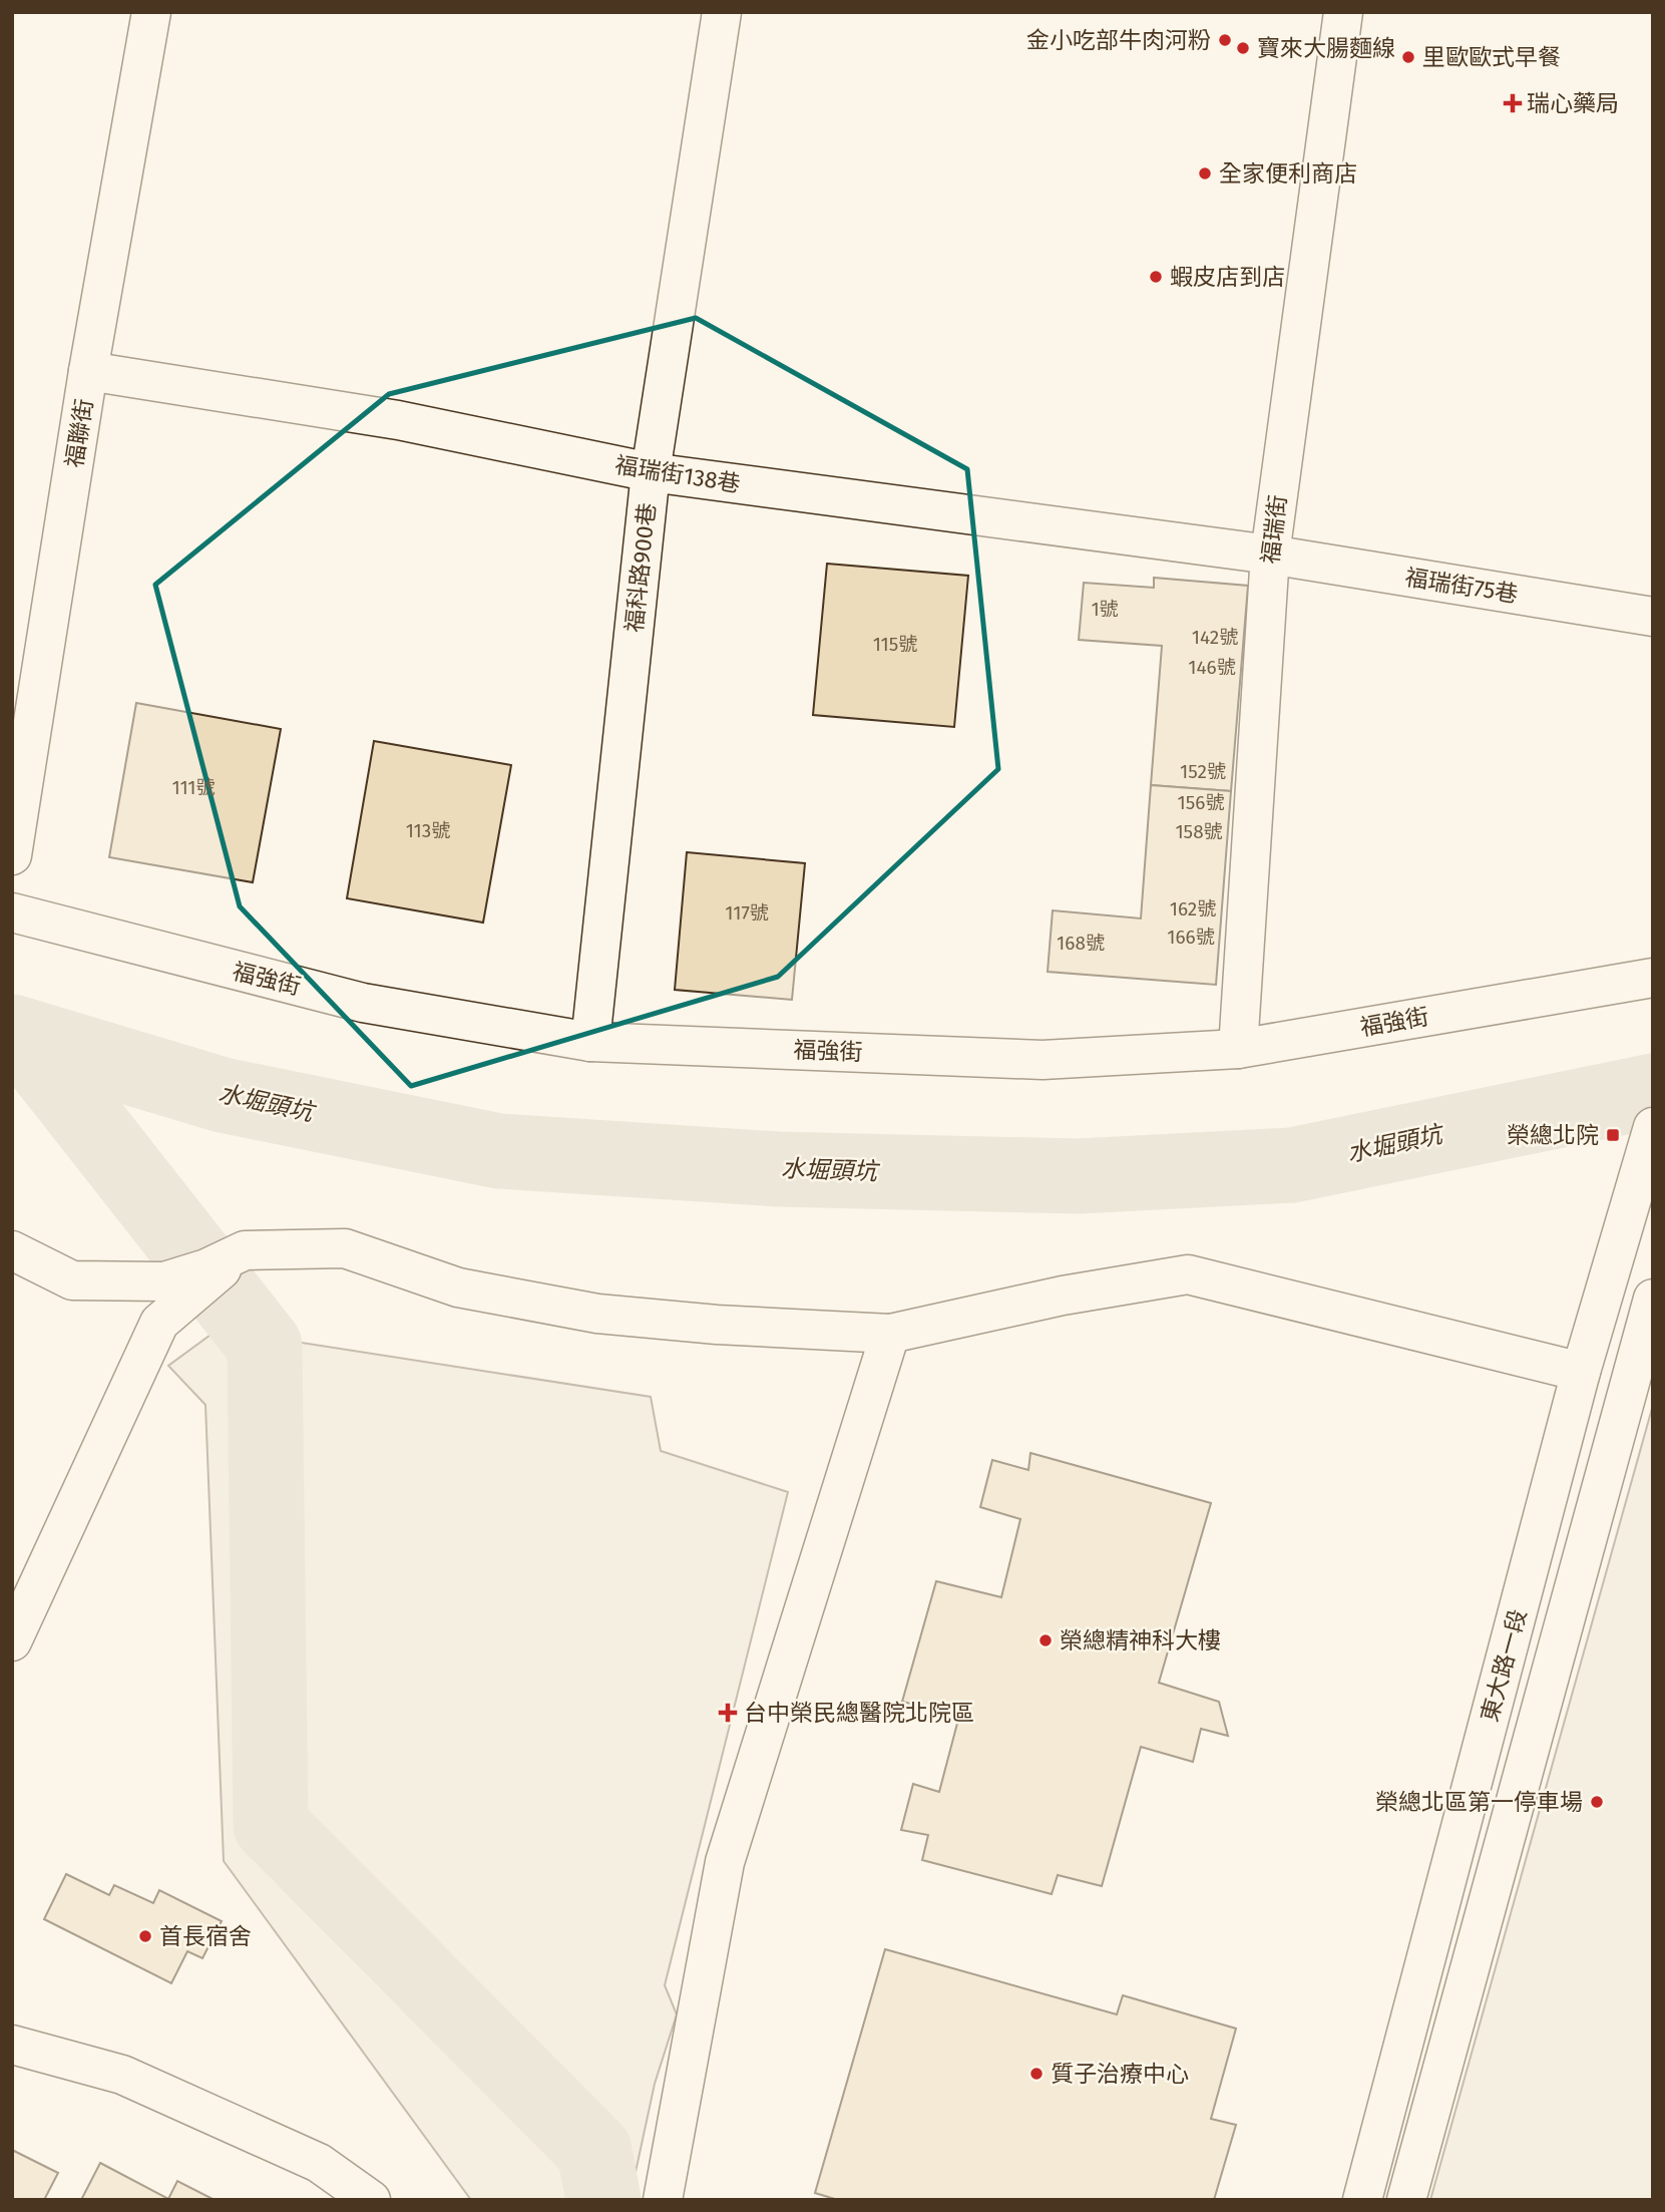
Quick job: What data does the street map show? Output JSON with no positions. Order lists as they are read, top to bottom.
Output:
{
  "streets": {
    "street": [
      "福聯街",
      "福瑞街138巷",
      "福瑞街",
      "福科路900巷",
      "福瑞街75巷",
      "福強街",
      "東大路一段"
    ]
  },
  "crossings": [
    ["福聯街", "福瑞街138巷"],
    ["福瑞街138巷", "福瑞街"],
    ["福瑞街138巷", "福科路900巷"],
    ["福瑞街138巷", "福瑞街75巷"],
    ["福瑞街", "福瑞街75巷"],
    ["福瑞街", "福強街"],
    ["福科路900巷", "福強街"]
  ],
  "water": ["水堀頭坑"],
  "places": {
    "other": [
      "金小吃部牛肉河粉",
      "寶來大腸麵線",
      "里歐歐式早餐",
      "全家便利商店",
      "蝦皮店到店",
      "榮總精神科大樓",
      "榮總北區第一停車場",
      "首長宿舍",
      "質子治療中心"
    ],
    "health": ["瑞心藥局", "台中榮民總醫院北院區"],
    "transit": ["榮總北院"]
  },
  "house_numbers": [
    "1號",
    "142號",
    "115號",
    "146號",
    "152號",
    "111號",
    "156號",
    "113號",
    "158號",
    "162號",
    "117號",
    "166號",
    "168號"
  ]
}
